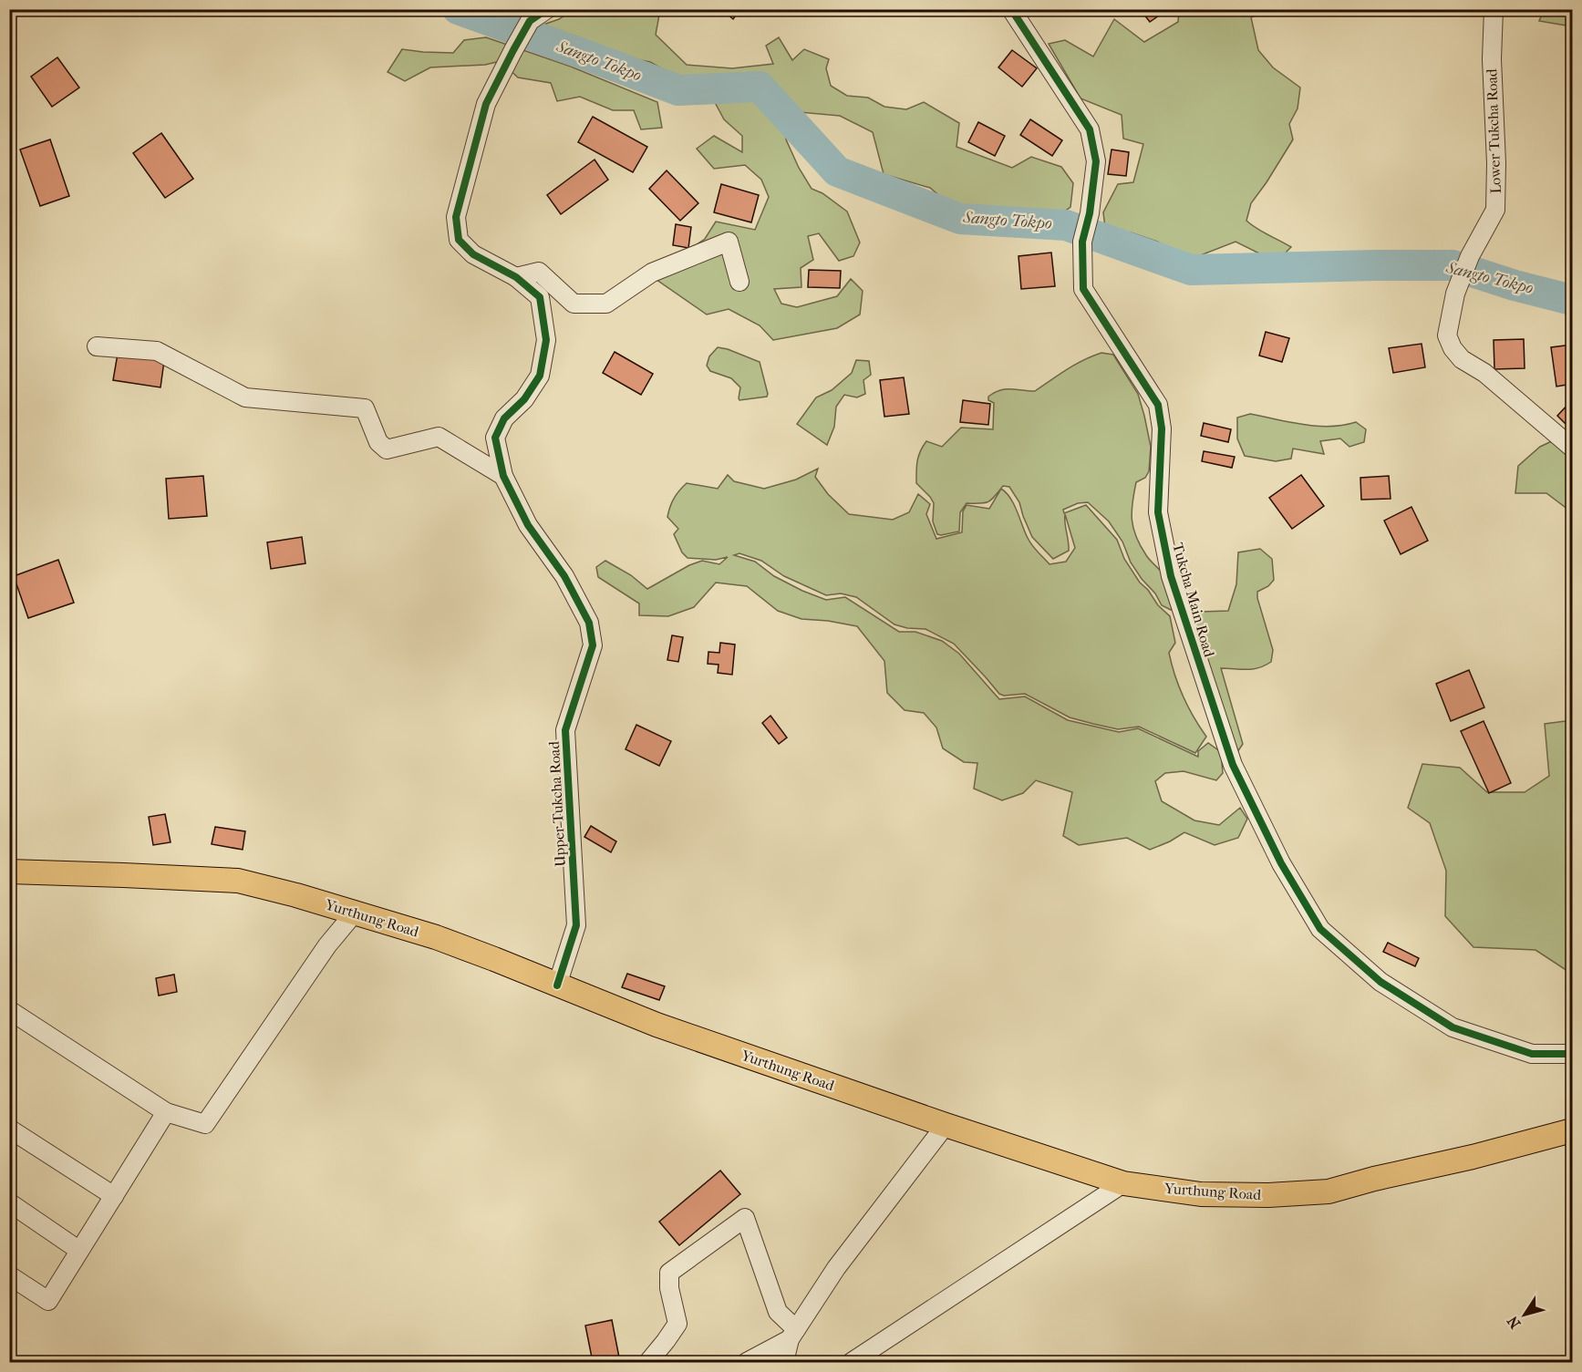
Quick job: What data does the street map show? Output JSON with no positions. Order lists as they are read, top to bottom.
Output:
{
  "streets": {
    "main road": ["Yurthung Road"],
    "street": ["Lower Tukcha Road", "Tukcha Main Road", "Upper Tukcha Road"]
  },
  "crossings": [
    ["Upper Tukcha Road", "Yurthung Road"]
  ],
  "water": ["Sangto Tokpo"],
  "north": "bottom left"
}
